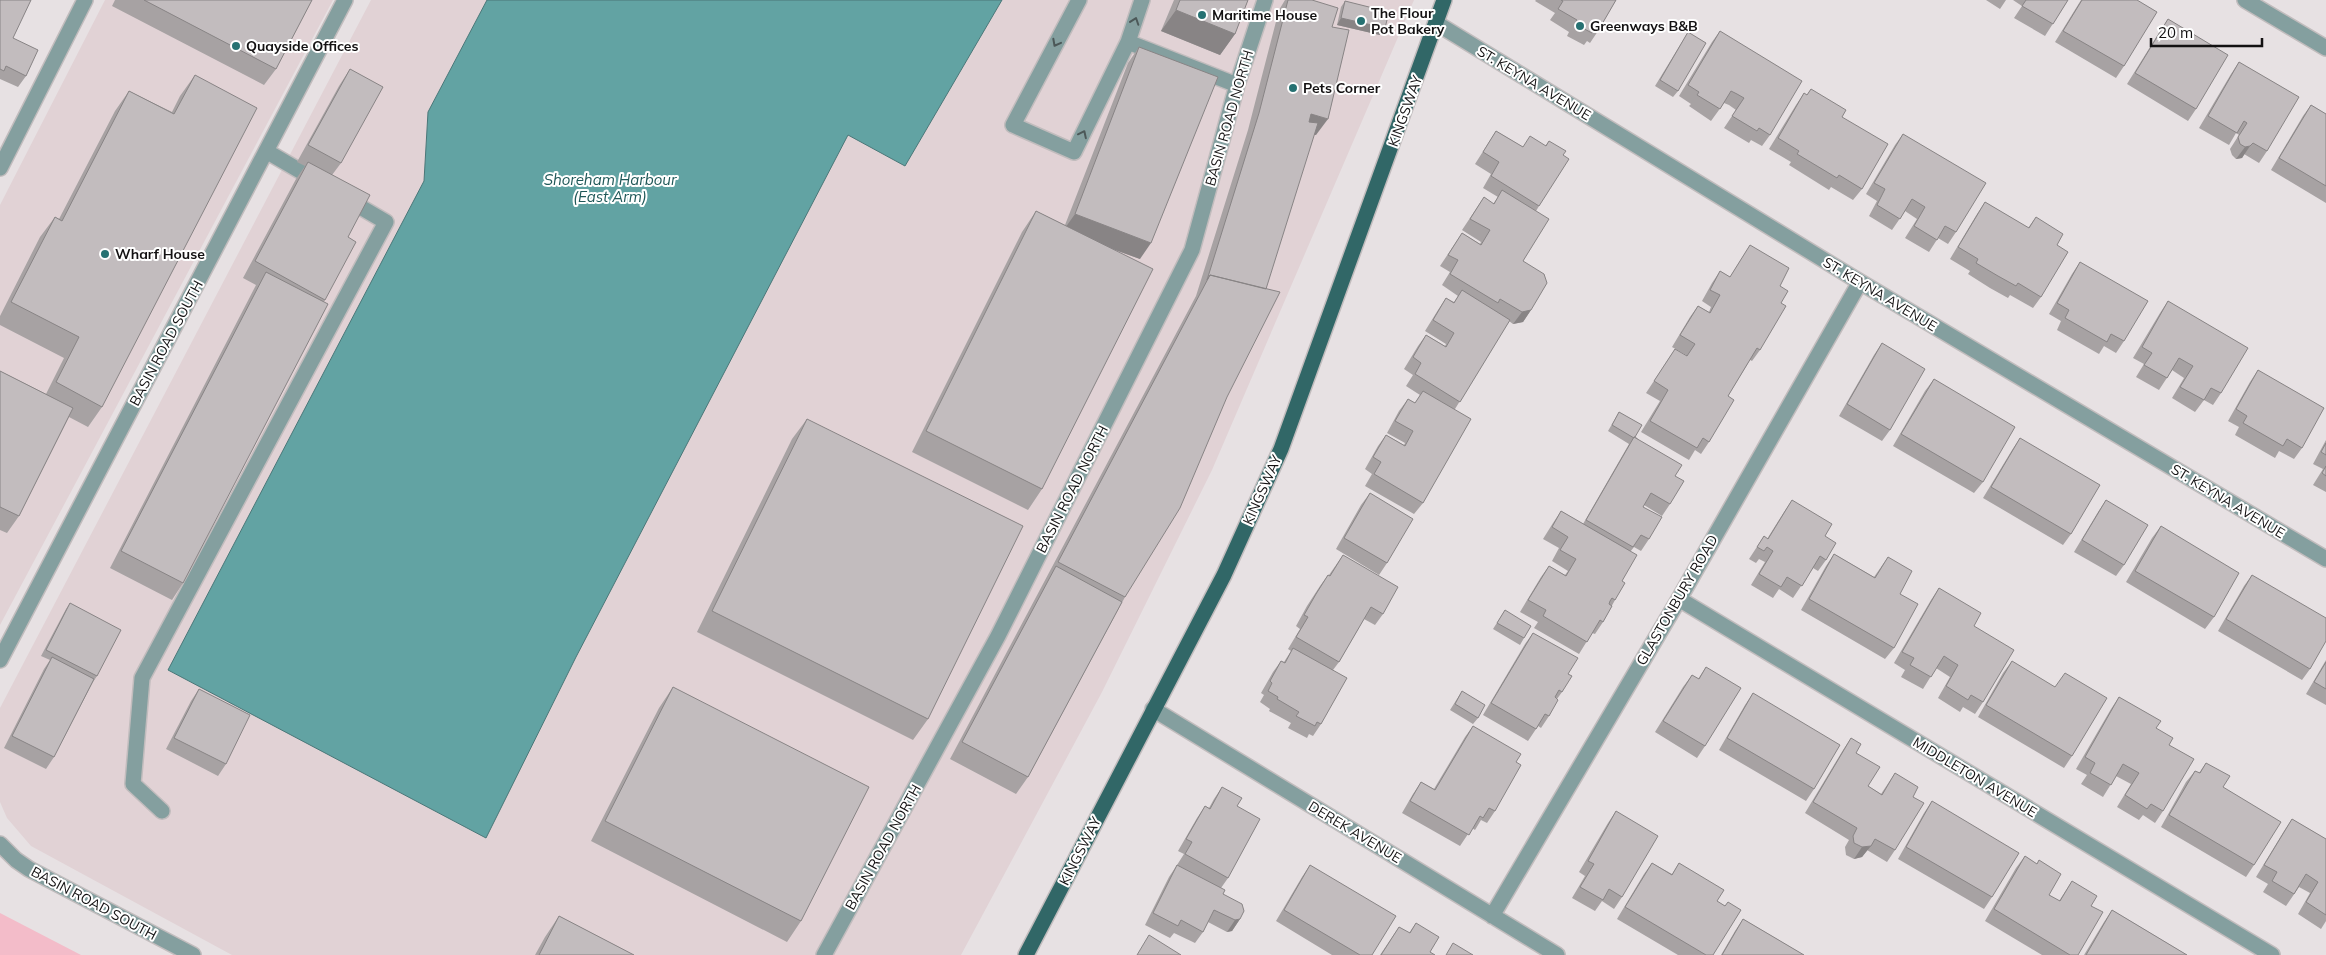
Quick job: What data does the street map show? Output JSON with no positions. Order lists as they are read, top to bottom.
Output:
{
  "streets": {
    "main road": ["KINGSWAY"],
    "street": [
      "ST. KEYNA AVENUE",
      "BASIN ROAD NORTH",
      "BASIN ROAD SOUTH",
      "GLASTONBURY ROAD",
      "MIDDLETON AVENUE",
      "DEREK AVENUE"
    ]
  },
  "crossings": [
    ["ST. KEYNA AVENUE", "KINGSWAY"],
    ["ST. KEYNA AVENUE", "GLASTONBURY ROAD"],
    ["KINGSWAY", "DEREK AVENUE"],
    ["GLASTONBURY ROAD", "MIDDLETON AVENUE"],
    ["GLASTONBURY ROAD", "DEREK AVENUE"]
  ],
  "water": ["Shoreham Harbour (East Arm)"],
  "places": [
    "Maritime House",
    "The Flour Pot Bakery",
    "Greenways B&B",
    "Quayside Offices",
    "Pets Corner",
    "Wharf House"
  ],
  "scale_bar": "20 m"
}
